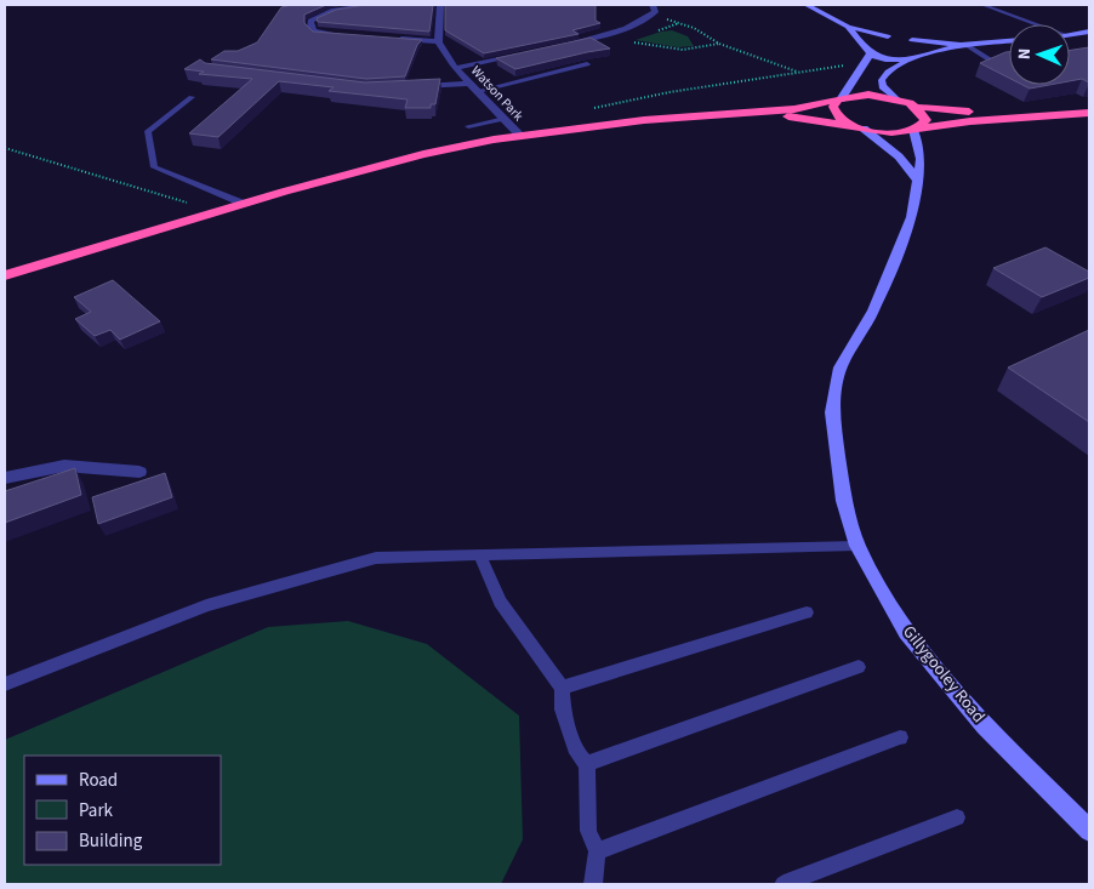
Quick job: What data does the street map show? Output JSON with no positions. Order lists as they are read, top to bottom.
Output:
{
  "streets": {
    "main road": ["Gillygooley Road"],
    "street": ["Watson Park"]
  },
  "legend": ["Road", "Park", "Building"],
  "north": "left"
}
